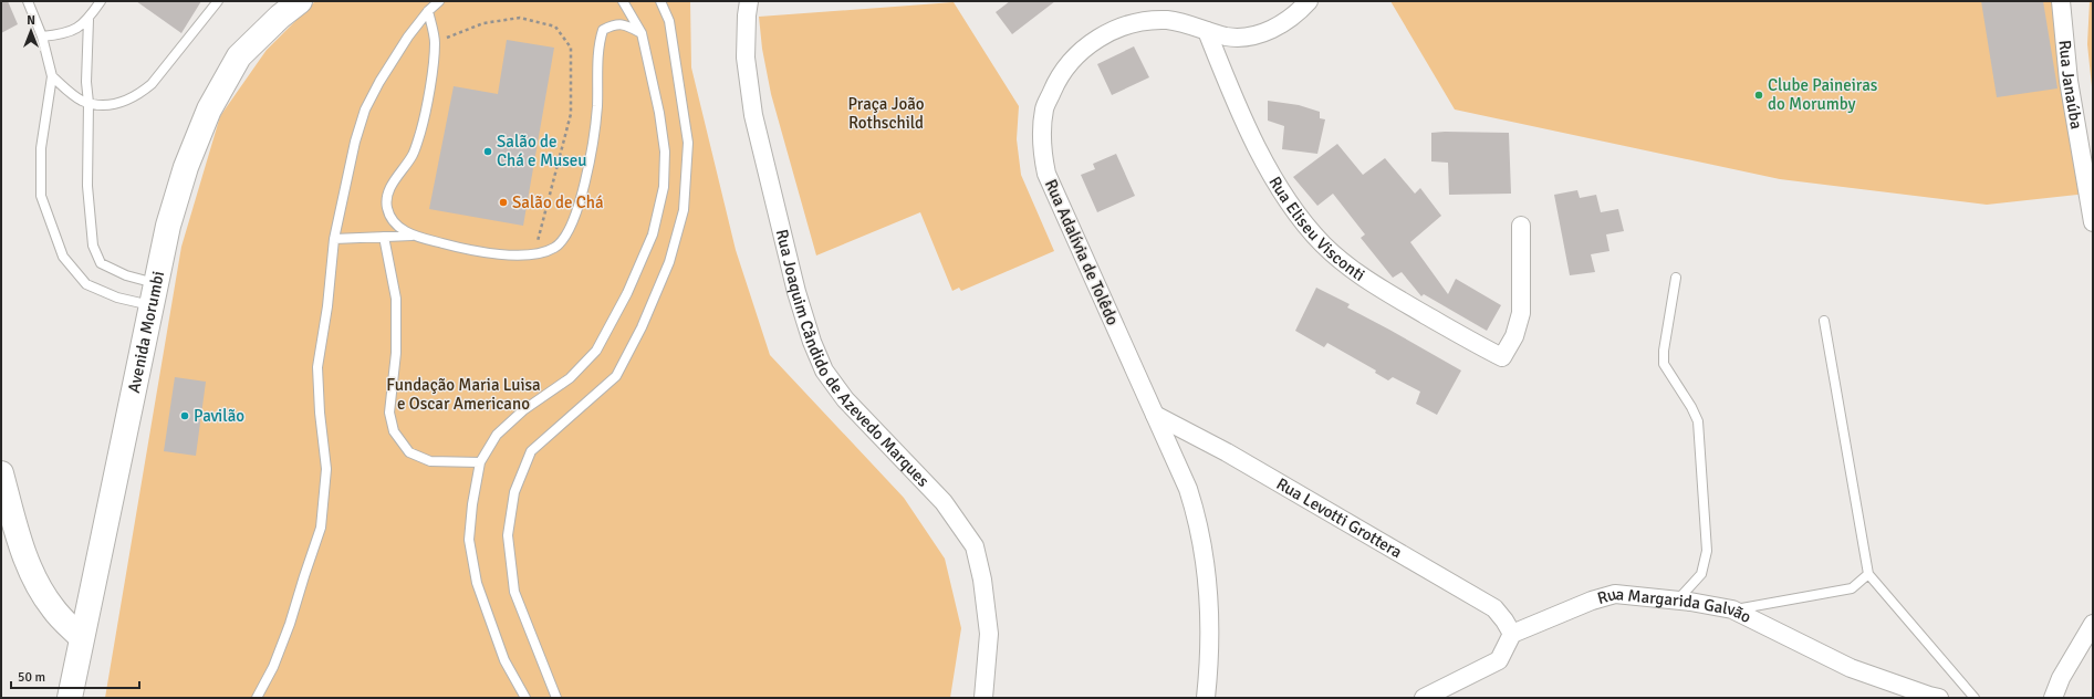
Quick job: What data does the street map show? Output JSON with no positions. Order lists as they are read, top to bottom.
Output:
{
  "streets": {
    "main road": ["Avenida Morumbi"],
    "street": [
      "Rua Janaúba",
      "Rua Eliseu Visconti",
      "Rua Adalívia de Tolêdo",
      "Rua Joaquim Cândido de Azevedo Marques",
      "Rua Levotti Grottera",
      "Rua Margarida Galvão"
    ]
  },
  "crossings": [
    ["Rua Eliseu Visconti", "Rua Adalívia de Tolêdo"],
    ["Rua Adalívia de Tolêdo", "Rua Levotti Grottera"],
    ["Rua Levotti Grottera", "Rua Margarida Galvão"]
  ],
  "parks": ["Praça João Rothschild", "Fundação Maria Luisa e Oscar Americano"],
  "places": [
    "Clube Paineiras do Morumby",
    "Salão de Chá e Museu",
    "Salão de Chá",
    "Pavilão"
  ],
  "scale_bar": "50 m",
  "north": "top"
}
